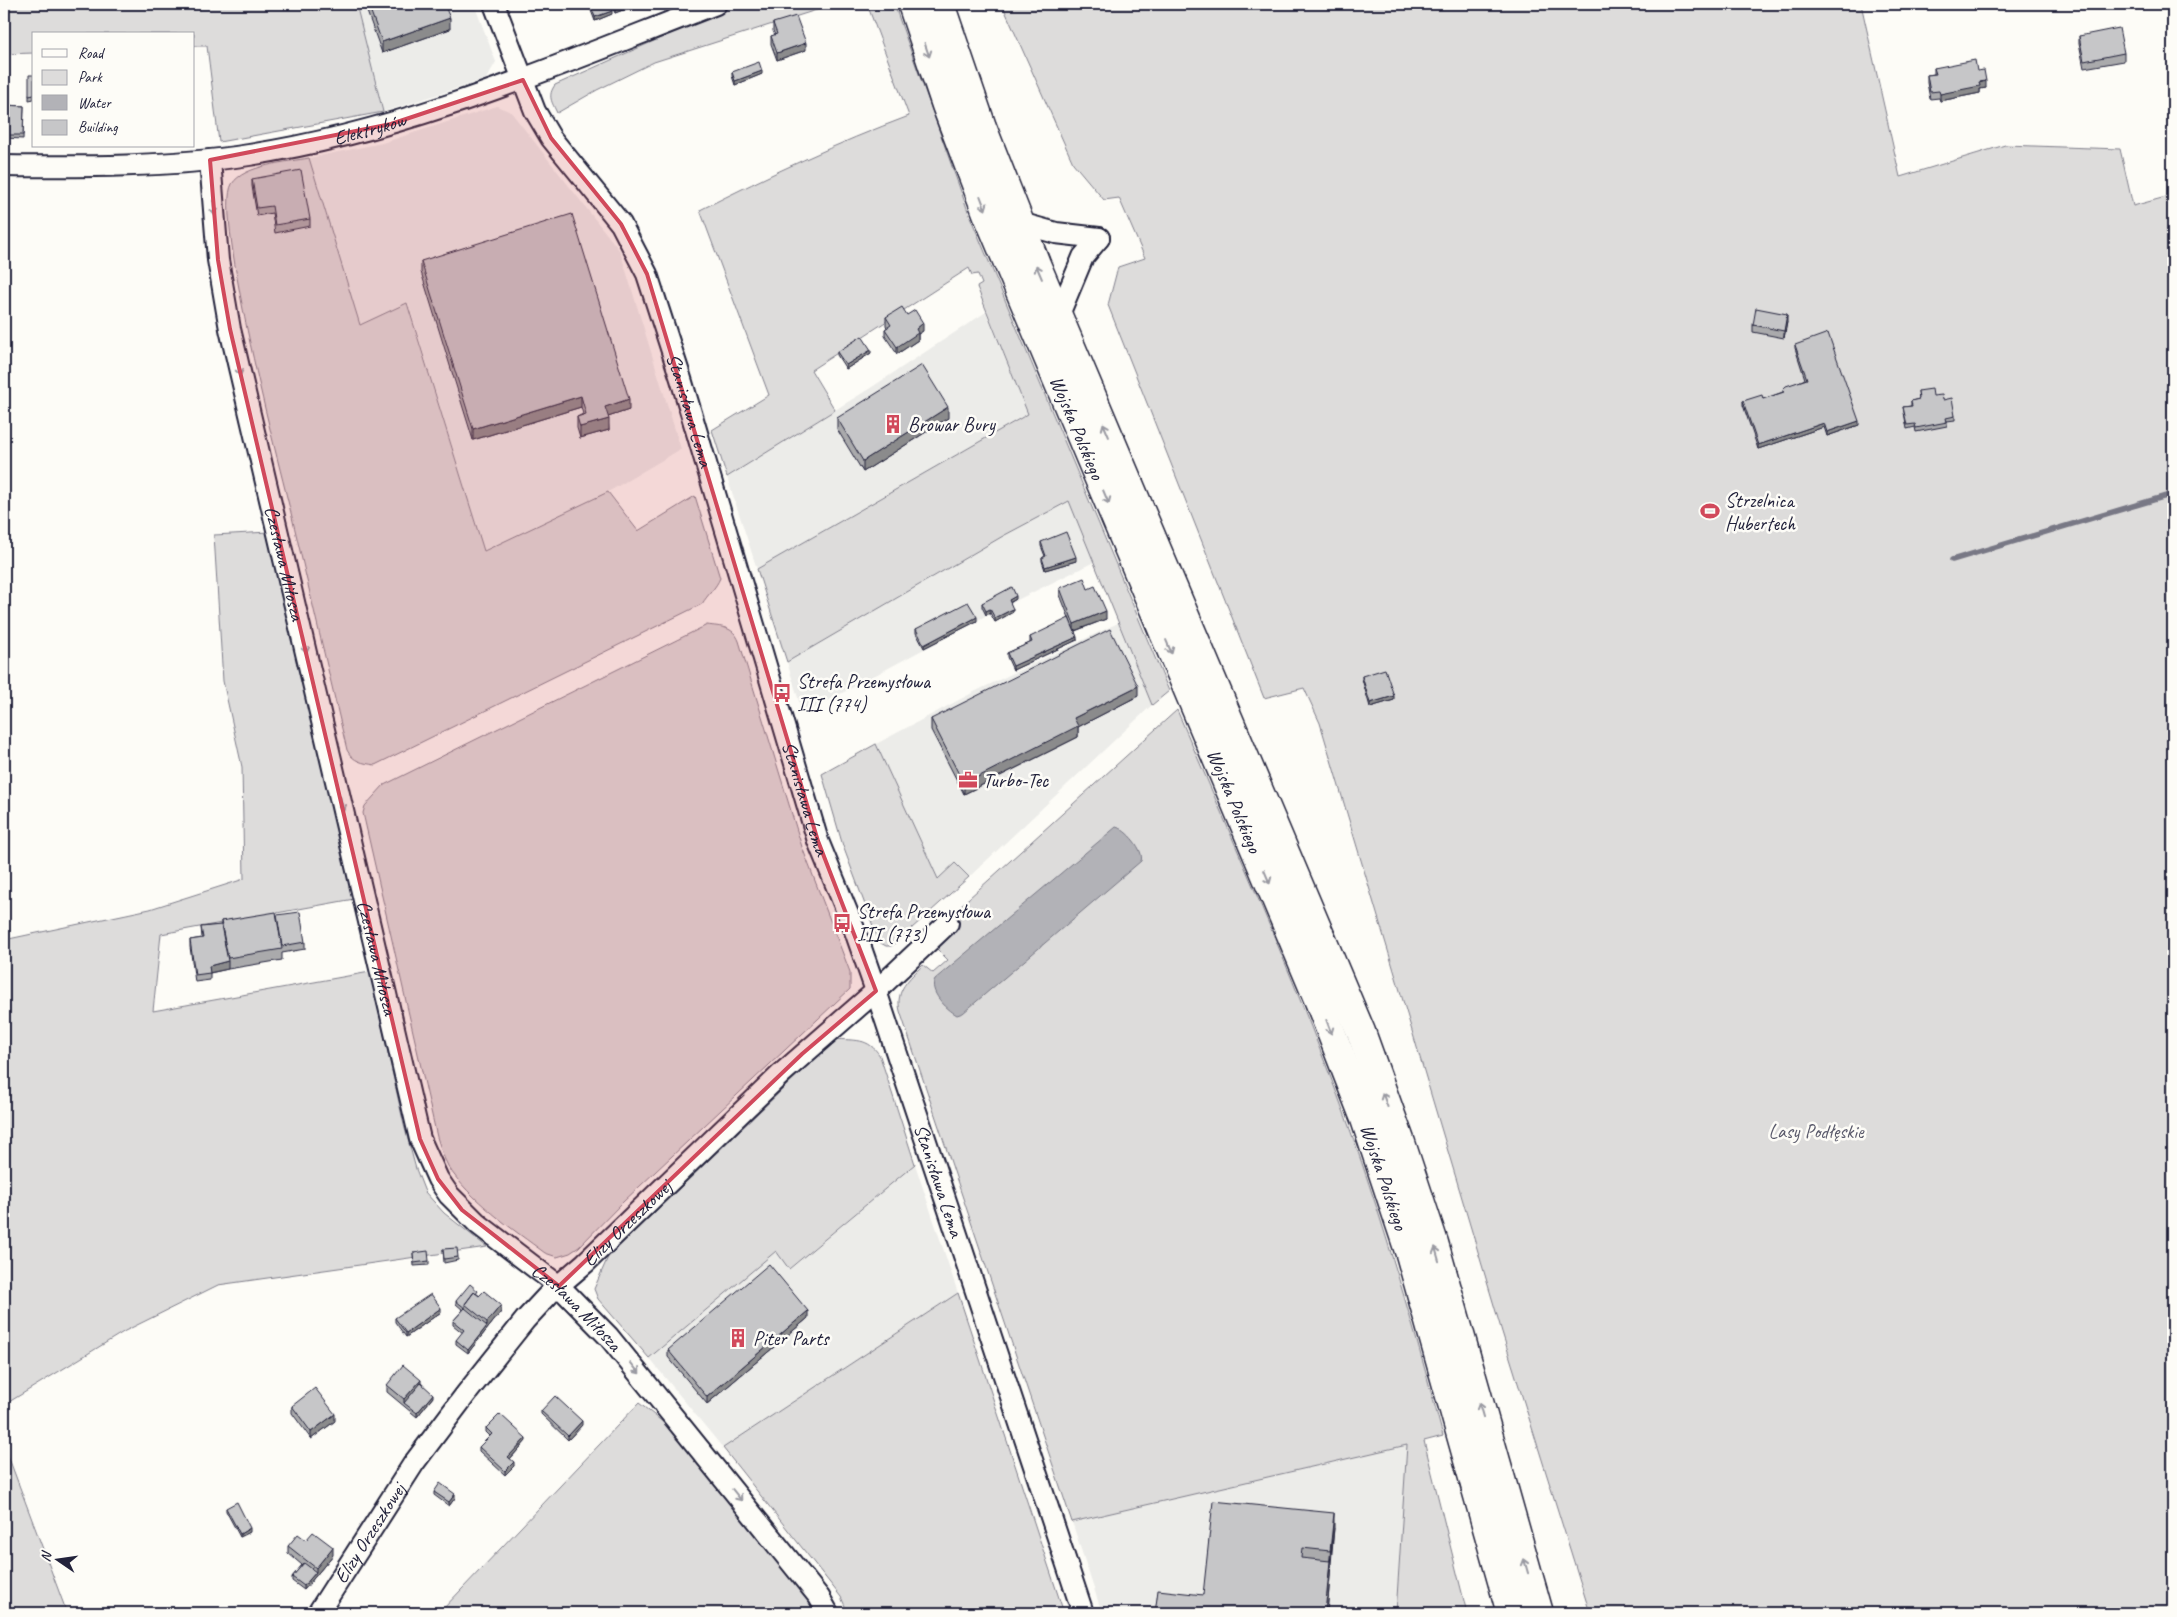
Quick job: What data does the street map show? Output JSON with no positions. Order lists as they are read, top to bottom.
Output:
{
  "streets": {
    "main road": ["Wojska Polskiego"],
    "street": [
      "Elektryków",
      "Stanisława Lema",
      "Czesława Miłosza",
      "Elizy Orzeszkowej"
    ]
  },
  "crossings": [
    ["Elektryków", "Stanisława Lema"],
    ["Elektryków", "Czesława Miłosza"],
    ["Stanisława Lema", "Elizy Orzeszkowej"],
    ["Czesława Miłosza", "Elizy Orzeszkowej"]
  ],
  "one_way": ["Czesława Miłosza"],
  "parks": ["Lasy Podłęskie"],
  "places": {
    "building": ["Browar Bury", "Piter Parts"],
    "sports": ["Strzelnica Hubertech"],
    "bus stop": ["Strefa Przemysłowa III (774)", "Strefa Przemysłowa III (773)"],
    "office": ["Turbo-Tec"]
  },
  "legend": [
    "Road",
    "Park",
    "Water",
    "Building"
  ],
  "north": "left"
}
